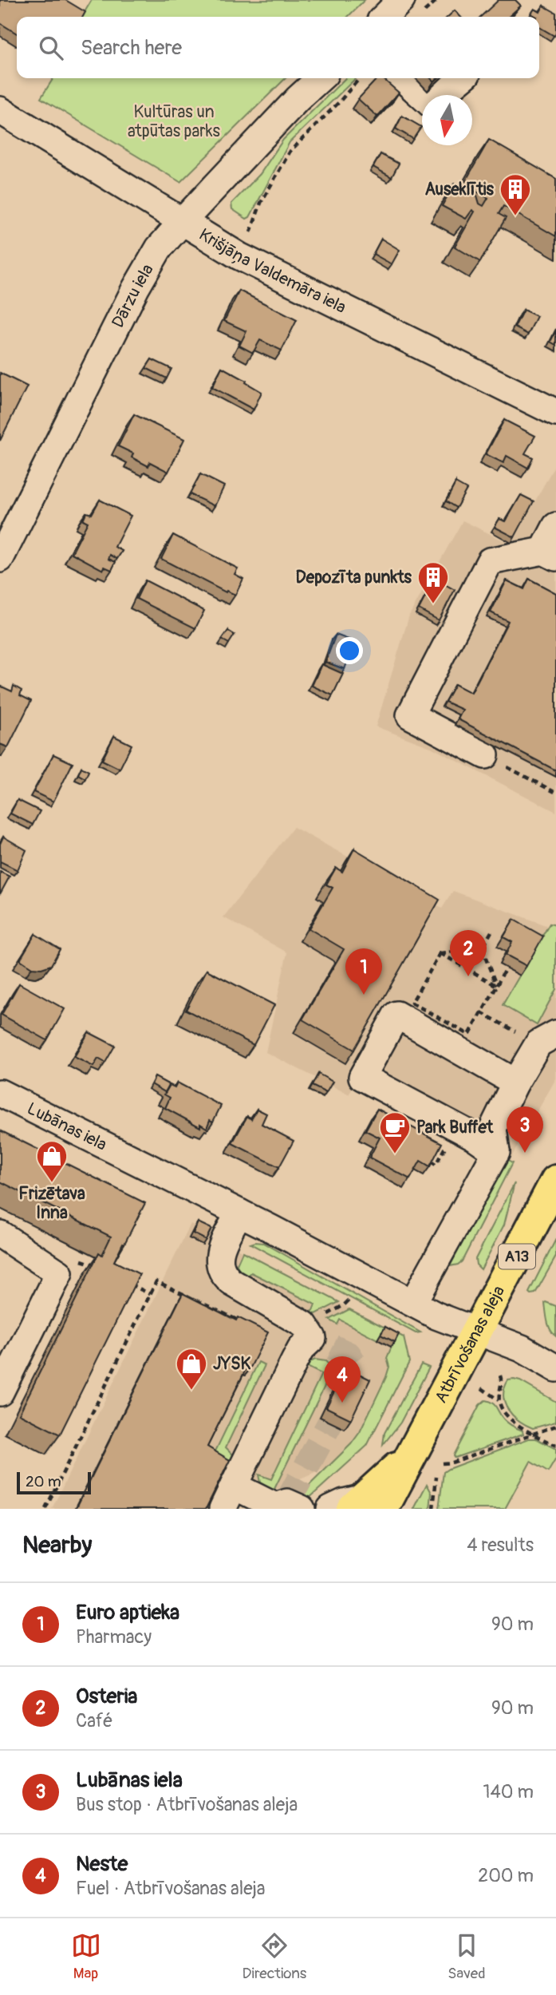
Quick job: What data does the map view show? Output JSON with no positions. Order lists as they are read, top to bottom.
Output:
{
  "streets": {
    "main road": ["A13", "Atbrīvošanas aleja"],
    "street": ["Krišjāņa Valdemāra iela", "Dārzu iela", "Lubānas iela"]
  },
  "crossings": [
    ["Krišjāņa Valdemāra iela", "Dārzu iela"],
    ["Lubānas iela", "Atbrīvošanas aleja"]
  ],
  "parks": ["Kultūras un atpūtas parks"],
  "places": {
    "building": ["Auseklītis", "Depozīta punkts"],
    "cafe": ["Park Buffet"],
    "shop": ["Frizētava Inna", "JYSK"]
  },
  "scale_bar": "20 m",
  "north": "bottom",
  "page": {
    "search": "Search here",
    "pins": [
      "2",
      "1",
      "3",
      "4"
    ],
    "scale": "20 m",
    "heading": ["Nearby", "4 results"],
    "list": [
      {
        "mark": "1",
        "name": "Euro aptieka",
        "note": "Pharmacy",
        "value": "90 m"
      },
      {
        "mark": "2",
        "name": "Osteria",
        "note": "Café",
        "value": "90 m"
      },
      {
        "mark": "3",
        "name": "Lubānas iela",
        "note": "Bus stop · Atbrīvošanas aleja",
        "value": "140 m"
      },
      {
        "mark": "4",
        "name": "Neste",
        "note": "Fuel · Atbrīvošanas aleja",
        "value": "200 m"
      }
    ],
    "nav": ["Map", "Directions", "Saved"]
  }
}
